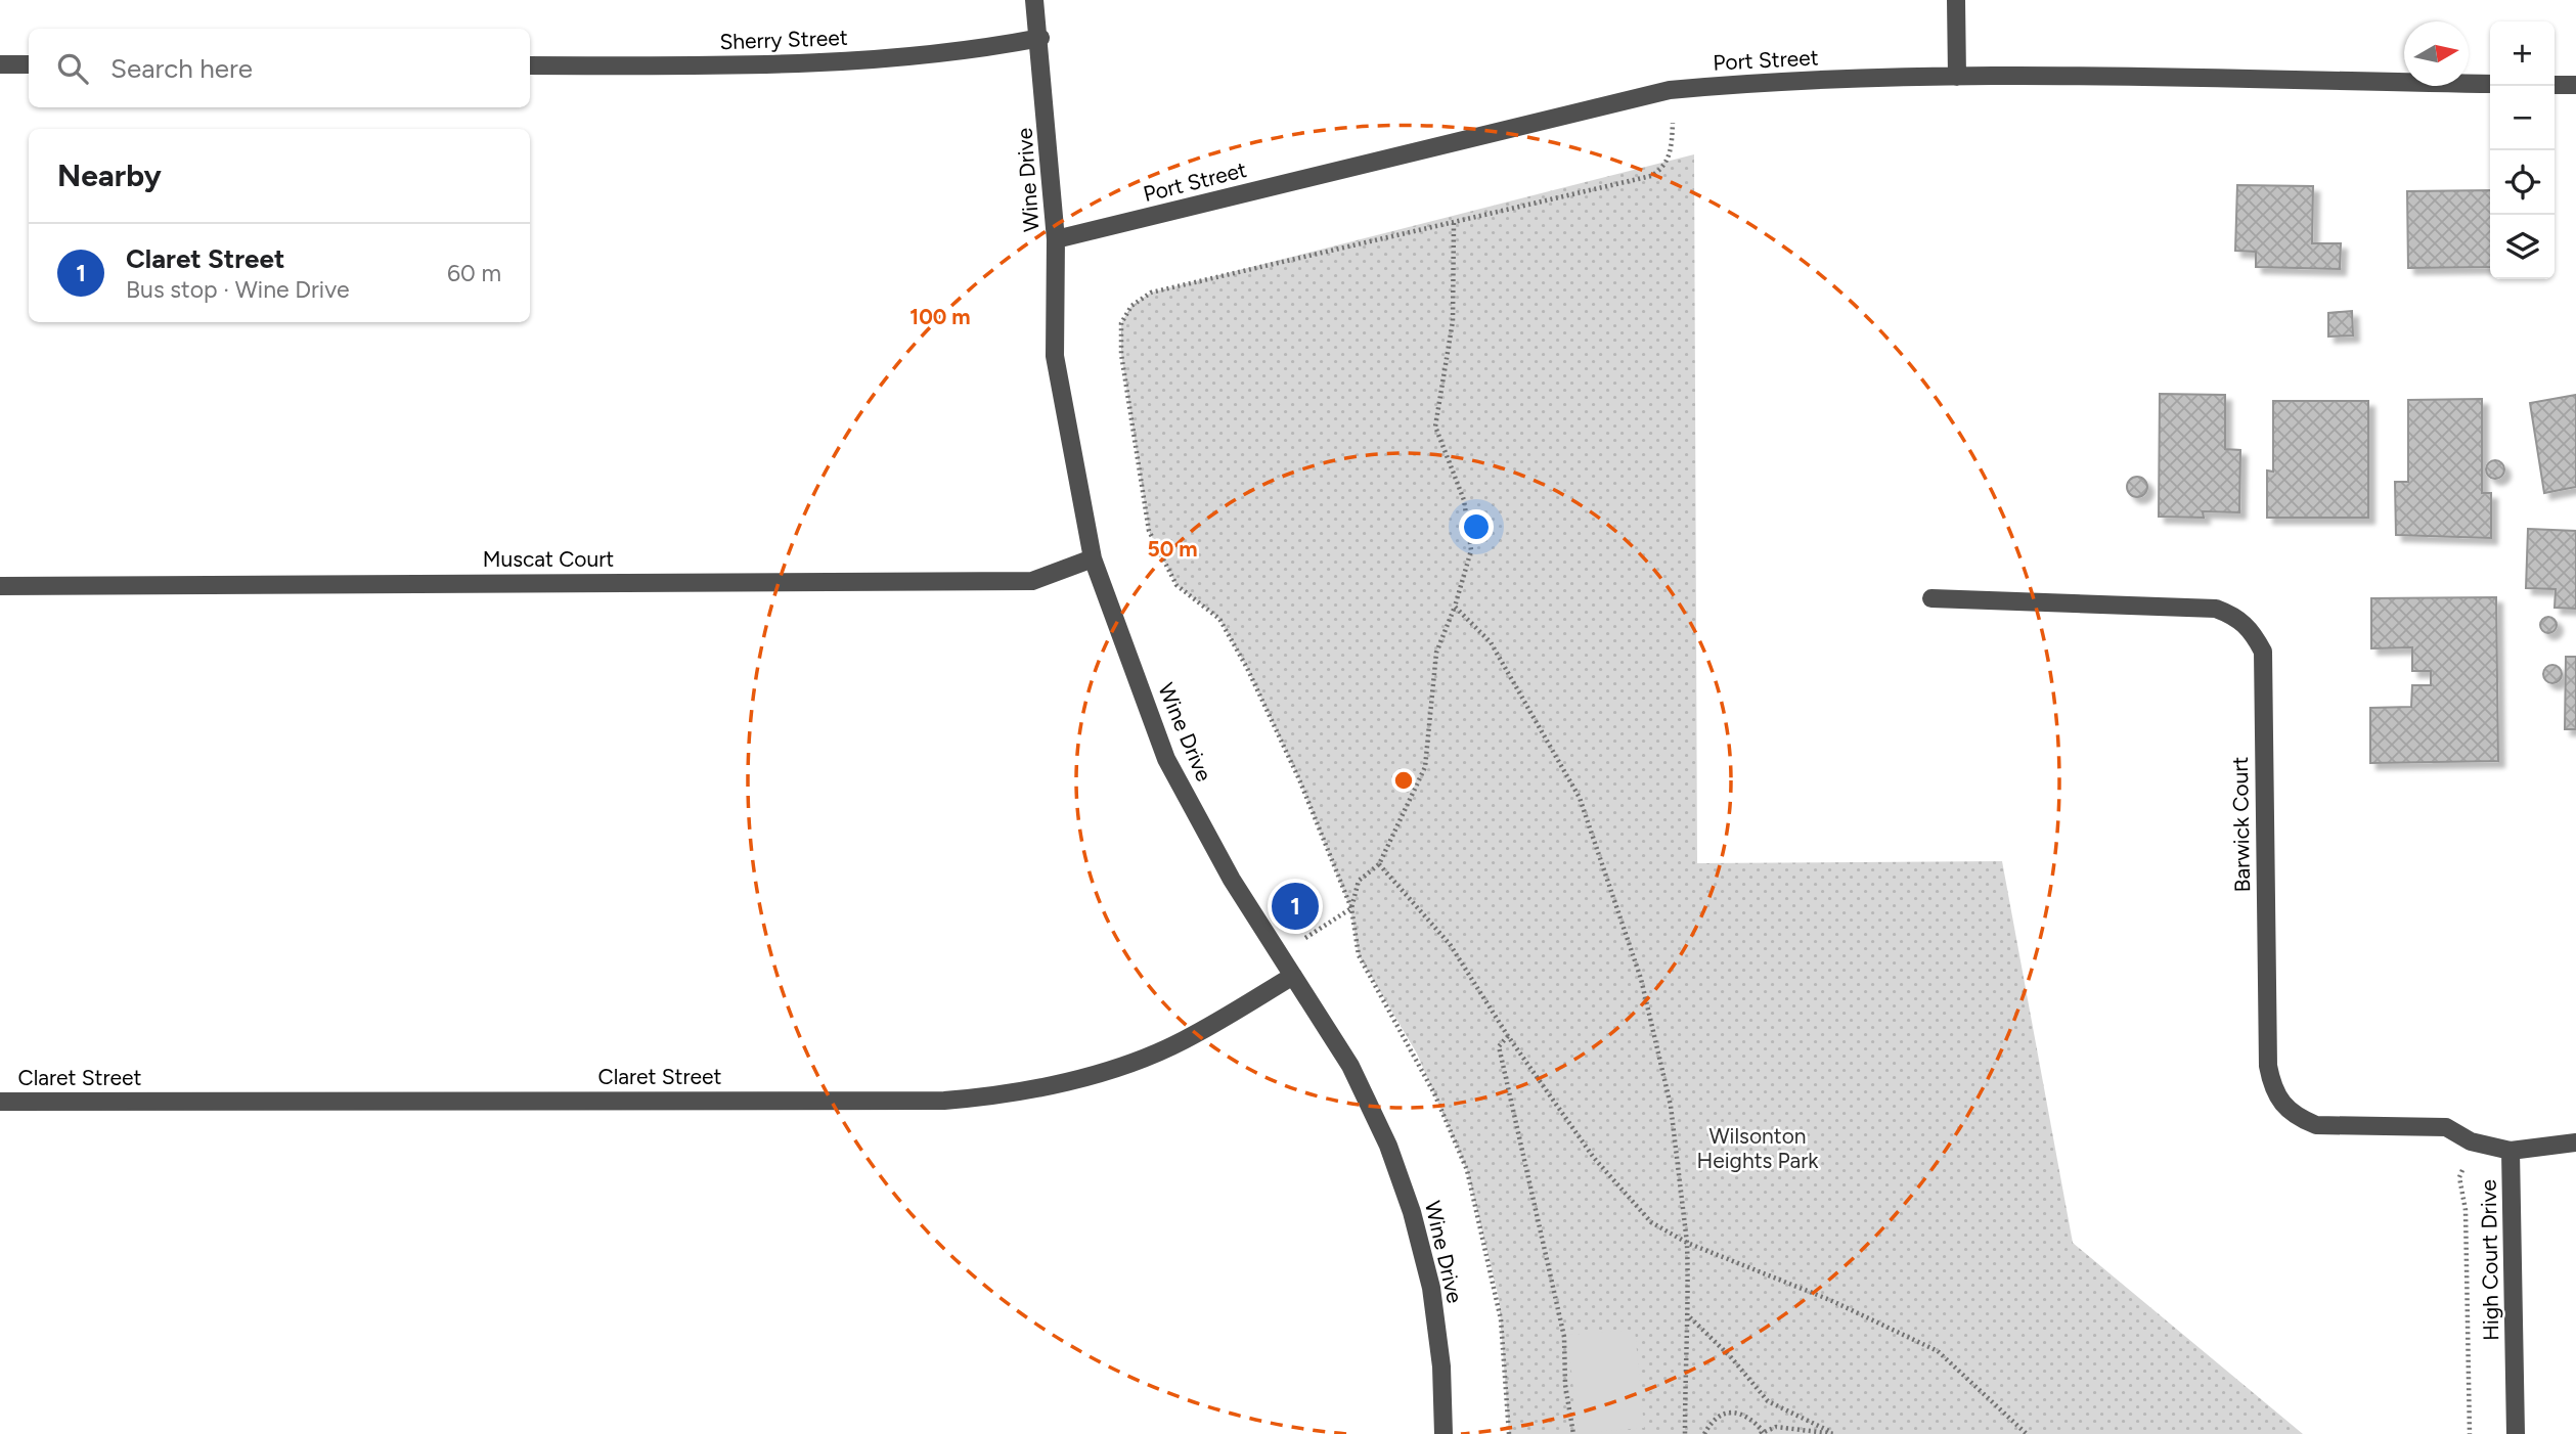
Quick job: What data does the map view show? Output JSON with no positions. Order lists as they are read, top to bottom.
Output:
{
  "streets": {
    "street": [
      "Sherry Street",
      "Port Street",
      "Wine Drive",
      "Muscat Court",
      "Barwick Court",
      "Claret Street",
      "High Court Drive"
    ]
  },
  "crossings": [
    ["Sherry Street", "Wine Drive"],
    ["Port Street", "Wine Drive"],
    ["Wine Drive", "Muscat Court"],
    ["Wine Drive", "Claret Street"],
    ["Barwick Court", "High Court Drive"]
  ],
  "parks": ["Wilsonton Heights Park"],
  "north": "right",
  "page": {
    "map_buttons": ["+", "−"],
    "search": "Search here",
    "heading": "Nearby",
    "list": [
      {
        "mark": "1",
        "name": "Claret Street",
        "note": "Bus stop · Wine Drive",
        "value": "60 m"
      }
    ],
    "pins": "1"
  },
  "rings": ["100 m", "50 m"]
}
